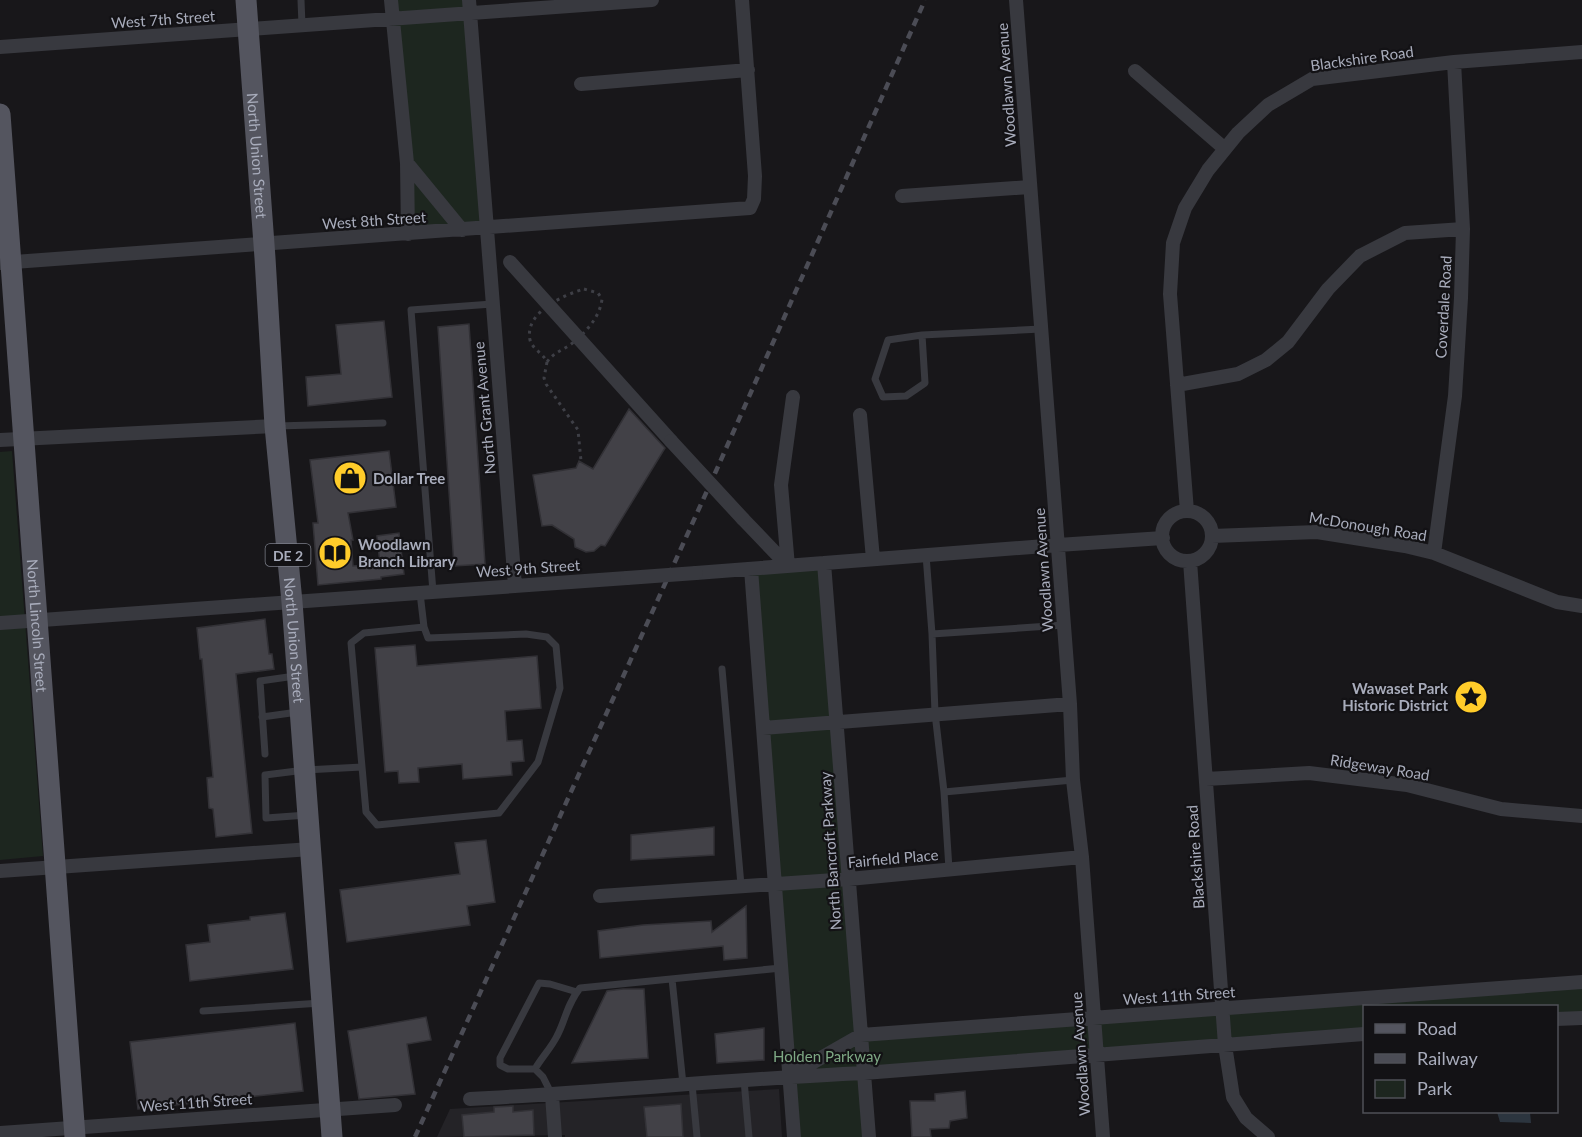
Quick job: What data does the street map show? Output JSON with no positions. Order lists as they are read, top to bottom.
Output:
{
  "streets": {
    "main road": ["North Union Street", "DE 2", "North Lincoln Street"],
    "street": [
      "West 7th Street",
      "Blackshire Road",
      "Woodlawn Avenue",
      "West 8th Street",
      "Coverdale Road",
      "North Grant Avenue",
      "McDonough Road",
      "West 9th Street",
      "Ridgeway Road",
      "North Bancroft Parkway",
      "Fairfield Place",
      "West 11th Street"
    ]
  },
  "crossings": [
    ["West 7th Street", "North Union Street"],
    ["West 7th Street", "North Grant Avenue"],
    ["Blackshire Road", "Coverdale Road"],
    ["Blackshire Road", "McDonough Road"],
    ["Blackshire Road", "Ridgeway Road"],
    ["Blackshire Road", "West 11th Street"],
    ["Woodlawn Avenue", "West 9th Street"],
    ["Woodlawn Avenue", "Fairfield Place"],
    ["Woodlawn Avenue", "West 11th Street"],
    ["North Union Street", "West 8th Street"],
    ["North Union Street", "West 9th Street"],
    ["North Union Street", "West 11th Street"],
    ["West 8th Street", "North Grant Avenue"],
    ["West 8th Street", "North Lincoln Street"],
    ["Coverdale Road", "McDonough Road"],
    ["North Grant Avenue", "West 9th Street"],
    ["West 9th Street", "North Lincoln Street"],
    ["West 9th Street", "North Bancroft Parkway"],
    ["North Lincoln Street", "West 11th Street"],
    ["North Bancroft Parkway", "Fairfield Place"],
    ["North Bancroft Parkway", "West 11th Street"]
  ],
  "parks": ["Holden Parkway"],
  "places": {
    "shop": ["Dollar Tree"],
    "library": ["Woodlawn Branch Library"],
    "place": ["Wawaset Park Historic District"]
  },
  "legend": ["Road", "Railway", "Park"]
}
